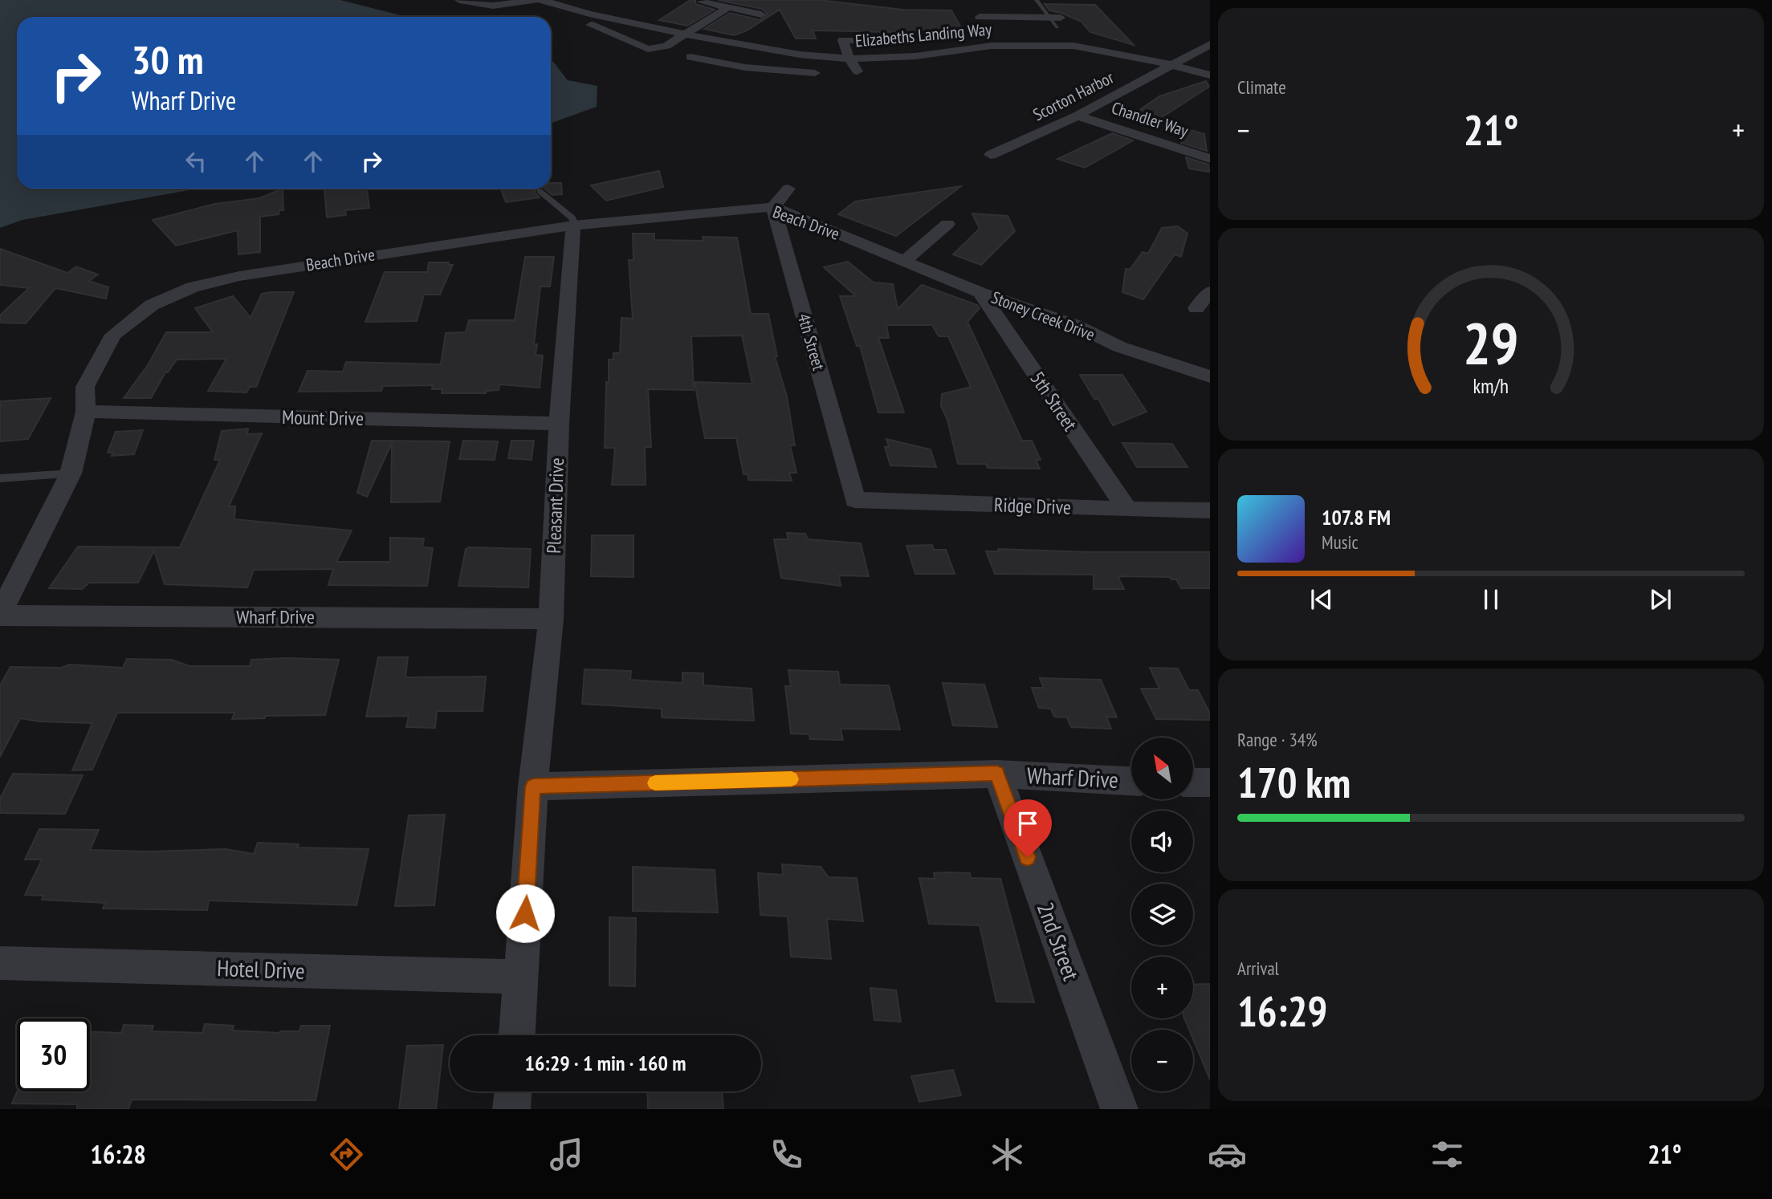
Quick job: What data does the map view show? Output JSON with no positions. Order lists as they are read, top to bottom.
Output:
{
  "streets": {
    "street": [
      "Elizabeths Landing Way",
      "Scorton Harbor",
      "Chandler Way",
      "Beach Drive",
      "Stoney Creek Drive",
      "4th Street",
      "5th Street",
      "Mount Drive",
      "Pleasant Drive",
      "Ridge Drive",
      "Wharf Drive",
      "2nd Street",
      "Hotel Drive"
    ]
  },
  "crossings": [
    ["Elizabeths Landing Way", "Scorton Harbor"],
    ["Scorton Harbor", "Chandler Way"],
    ["Beach Drive", "Stoney Creek Drive"],
    ["Beach Drive", "4th Street"],
    ["Beach Drive", "Mount Drive"],
    ["Beach Drive", "Pleasant Drive"],
    ["Beach Drive", "Wharf Drive"],
    ["Stoney Creek Drive", "5th Street"],
    ["4th Street", "Ridge Drive"],
    ["5th Street", "Ridge Drive"],
    ["Mount Drive", "Pleasant Drive"],
    ["Pleasant Drive", "Wharf Drive"],
    ["Pleasant Drive", "Hotel Drive"],
    ["Wharf Drive", "2nd Street"]
  ],
  "north": "top left",
  "page": {
    "tile": [
      "Climate",
      ["Range · 34%", "170 km"],
      ["Arrival", "16:29"]
    ],
    "turn": ["30 m", "Wharf Drive"],
    "heat": ["−", "21°", "+"],
    "song": ["107.8 FM", "Music"],
    "map_buttons": ["+", "−"],
    "limit": "30",
    "trip": "16:29 · 1 min · 160 m",
    "tabs": ["16:28", "21°"],
    "gauge": ["29", "km/h"]
  }
}
